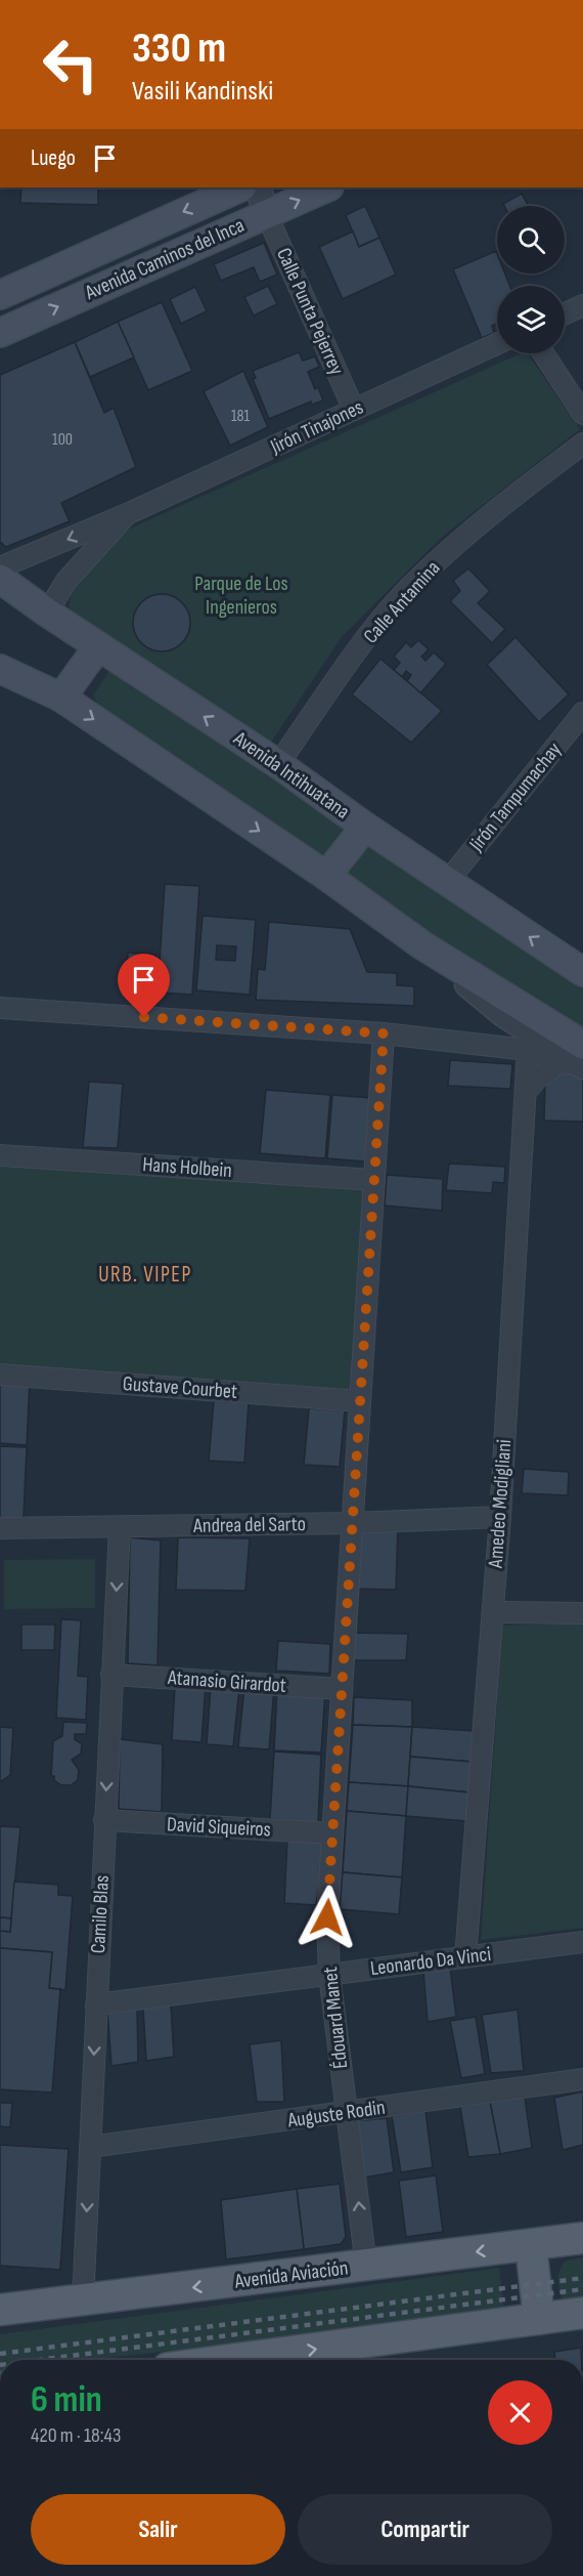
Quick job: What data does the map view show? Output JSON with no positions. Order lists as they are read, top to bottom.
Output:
{
  "streets": {
    "main road": ["Avenida Caminos del Inca", "Avenida Intihuatana", "Avenida Aviación"],
    "street": [
      "Calle Punta Pejerrey",
      "Jirón Tinajones",
      "Calle Antamina",
      "Jirón Tampumachay",
      "Hans Holbein",
      "Gustave Courbet",
      "Amedeo Modigliani",
      "Andrea del Sarto",
      "Atanasio Girardot",
      "David Siqueiros",
      "Camilo Blas",
      "Leonardo Da Vinci",
      "Édouard Manet",
      "Auguste Rodin"
    ]
  },
  "crossings": [
    ["Avenida Caminos del Inca", "Calle Punta Pejerrey"],
    ["Calle Punta Pejerrey", "Jirón Tinajones"],
    ["Jirón Tinajones", "Avenida Intihuatana"],
    ["Calle Antamina", "Avenida Intihuatana"],
    ["Avenida Intihuatana", "Jirón Tampumachay"],
    ["Hans Holbein", "Édouard Manet"],
    ["Gustave Courbet", "Édouard Manet"],
    ["Amedeo Modigliani", "Andrea del Sarto"],
    ["Amedeo Modigliani", "Leonardo Da Vinci"],
    ["Andrea del Sarto", "Camilo Blas"],
    ["Andrea del Sarto", "Édouard Manet"],
    ["Atanasio Girardot", "Camilo Blas"],
    ["Atanasio Girardot", "Édouard Manet"],
    ["David Siqueiros", "Camilo Blas"],
    ["David Siqueiros", "Édouard Manet"],
    ["Camilo Blas", "Leonardo Da Vinci"],
    ["Camilo Blas", "Auguste Rodin"],
    ["Camilo Blas", "Avenida Aviación"],
    ["Leonardo Da Vinci", "Édouard Manet"],
    ["Édouard Manet", "Auguste Rodin"],
    ["Édouard Manet", "Avenida Aviación"]
  ],
  "one_way": ["Camilo Blas"],
  "districts": ["URB. VIPEP"],
  "parks": ["Parque de Los Ingenieros"],
  "house_numbers": ["181", "100"],
  "page": {
    "turn": ["330 m", "Vasili Kandinski"],
    "then": "Luego",
    "heading": ["6 min", "420 m · 18:43"],
    "buttons": ["Salir", "Compartir"]
  }
}
